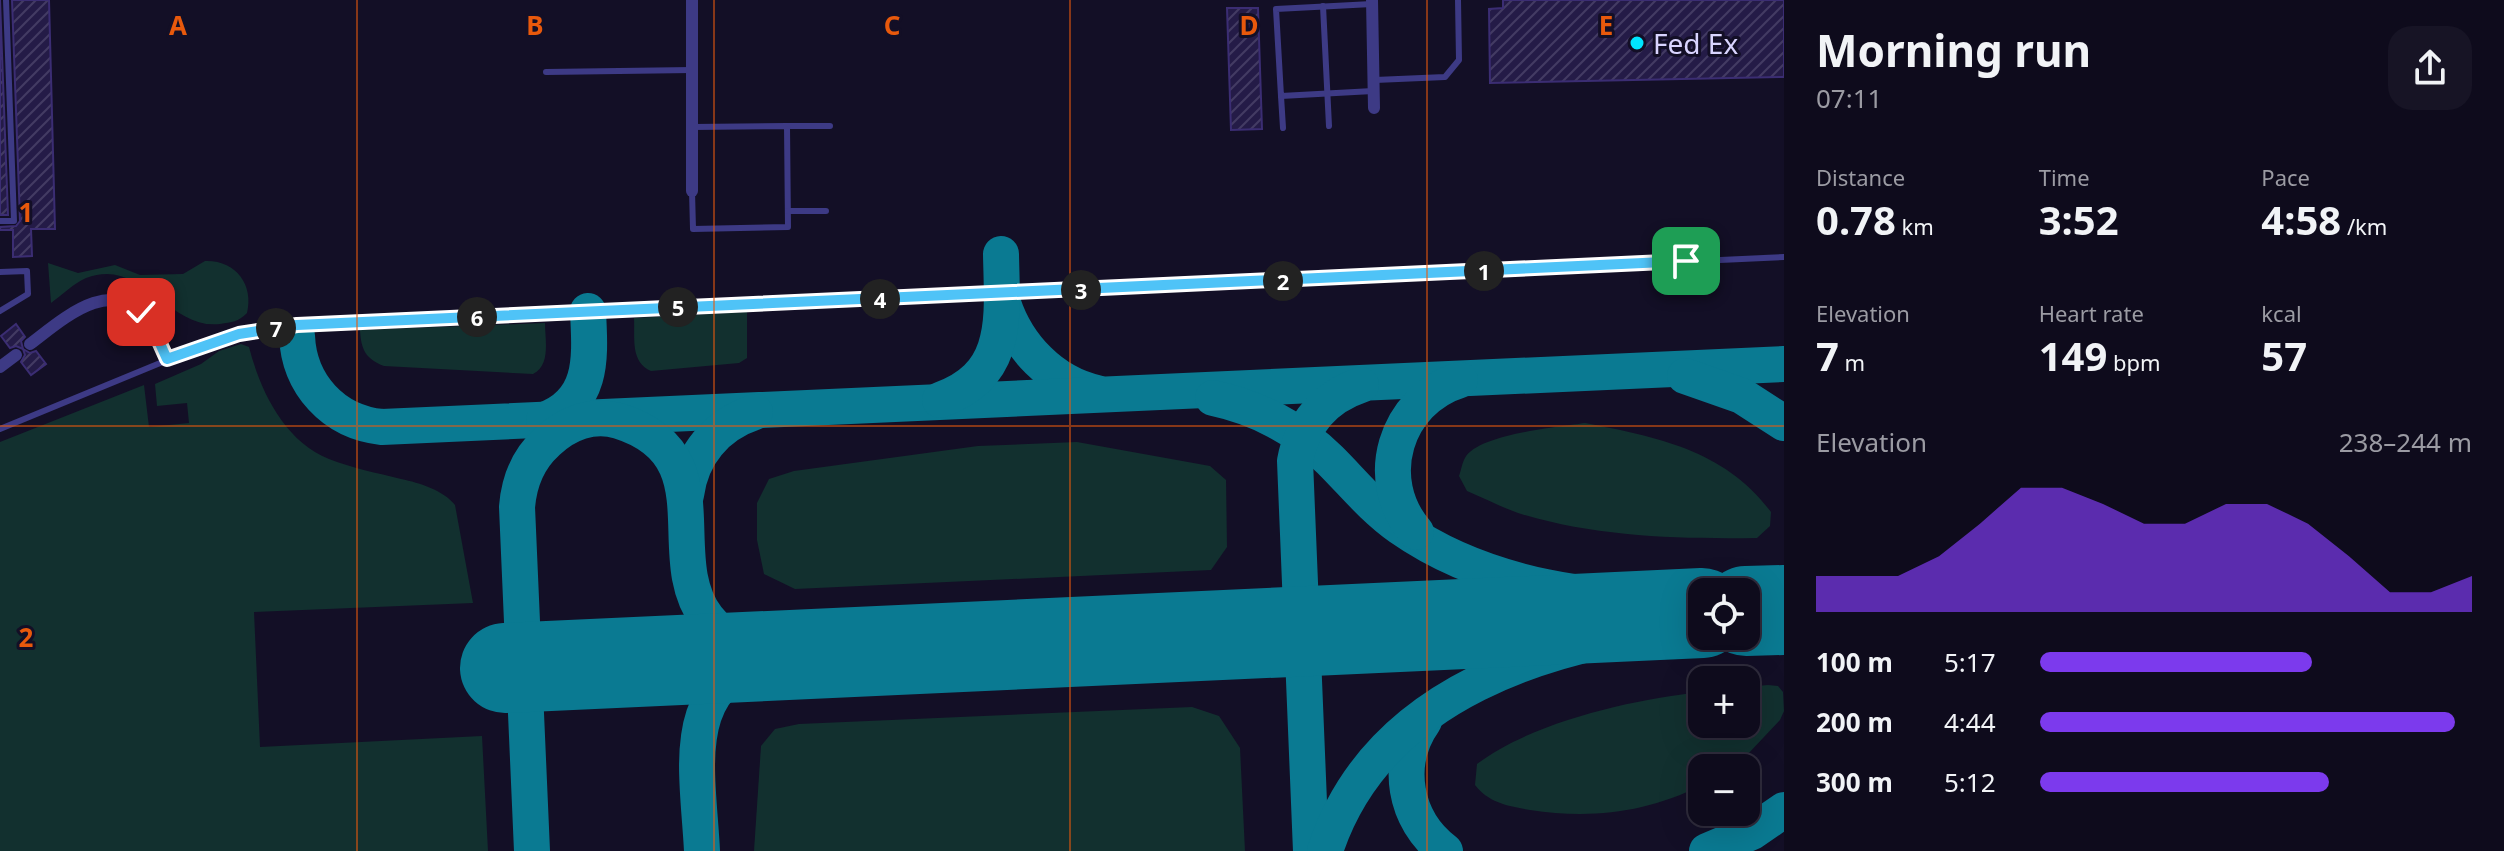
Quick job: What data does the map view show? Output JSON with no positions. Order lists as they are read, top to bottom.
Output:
{
  "places": ["Fed Ex"],
  "page": {
    "heading": ["Morning run", "07:11"],
    "stats": [
      ["Distance", "0.78 km"],
      ["Time", "3:52"],
      ["Pace", "4:58 /km"],
      ["Elevation", "7 m"],
      ["Heart rate", "149 bpm"],
      ["kcal", "57"]
    ],
    "pins": [
      "1",
      "2",
      "3",
      "4",
      "5",
      "6",
      "7"
    ],
    "chart": ["Elevation", "238–244 m"],
    "map_buttons": ["+", "−"],
    "list": [
      {
        "name": "100 m",
        "note": "5:17"
      },
      {
        "name": "200 m",
        "note": "4:44"
      },
      {
        "name": "300 m",
        "note": "5:12"
      }
    ]
  },
  "grid": {
    "columns": [
      "A",
      "B",
      "C",
      "D",
      "E"
    ],
    "rows": ["1", "2"]
  }
}
